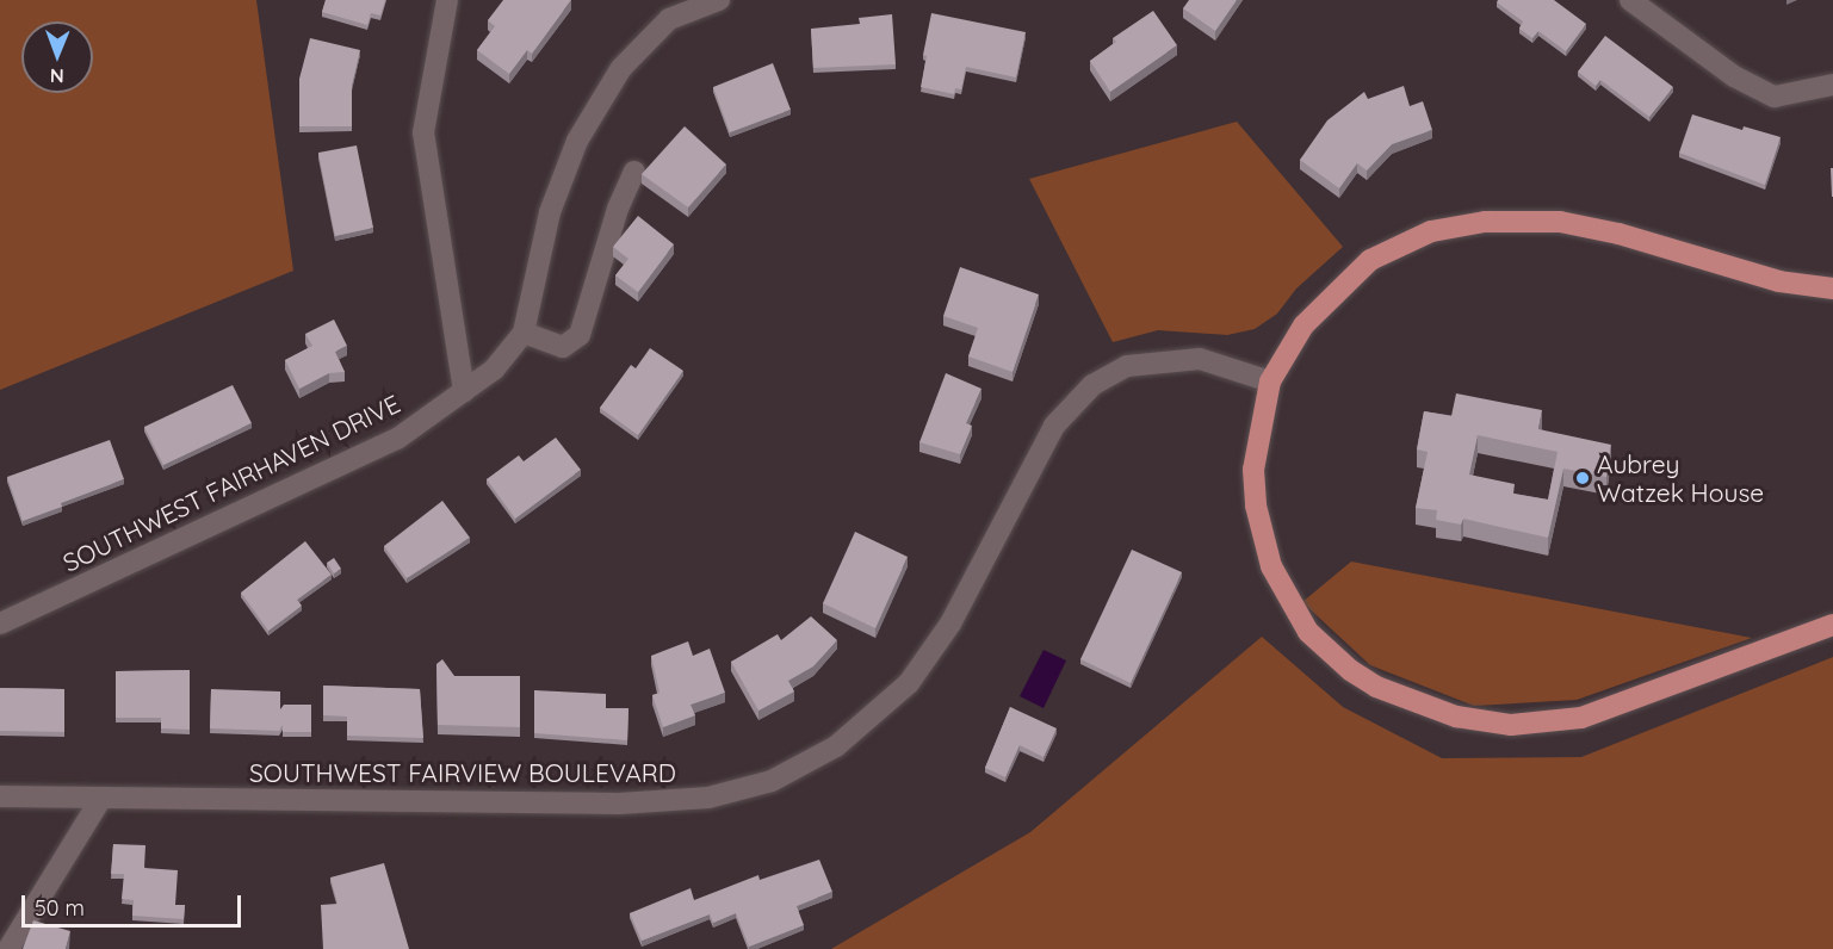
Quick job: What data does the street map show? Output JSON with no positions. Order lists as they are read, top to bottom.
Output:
{
  "streets": {
    "street": ["SOUTHWEST FAIRHAVEN DRIVE", "SOUTHWEST FAIRVIEW BOULEVARD"]
  },
  "places": ["Aubrey Watzek House"],
  "scale_bar": "50 m",
  "north": "bottom"
}
